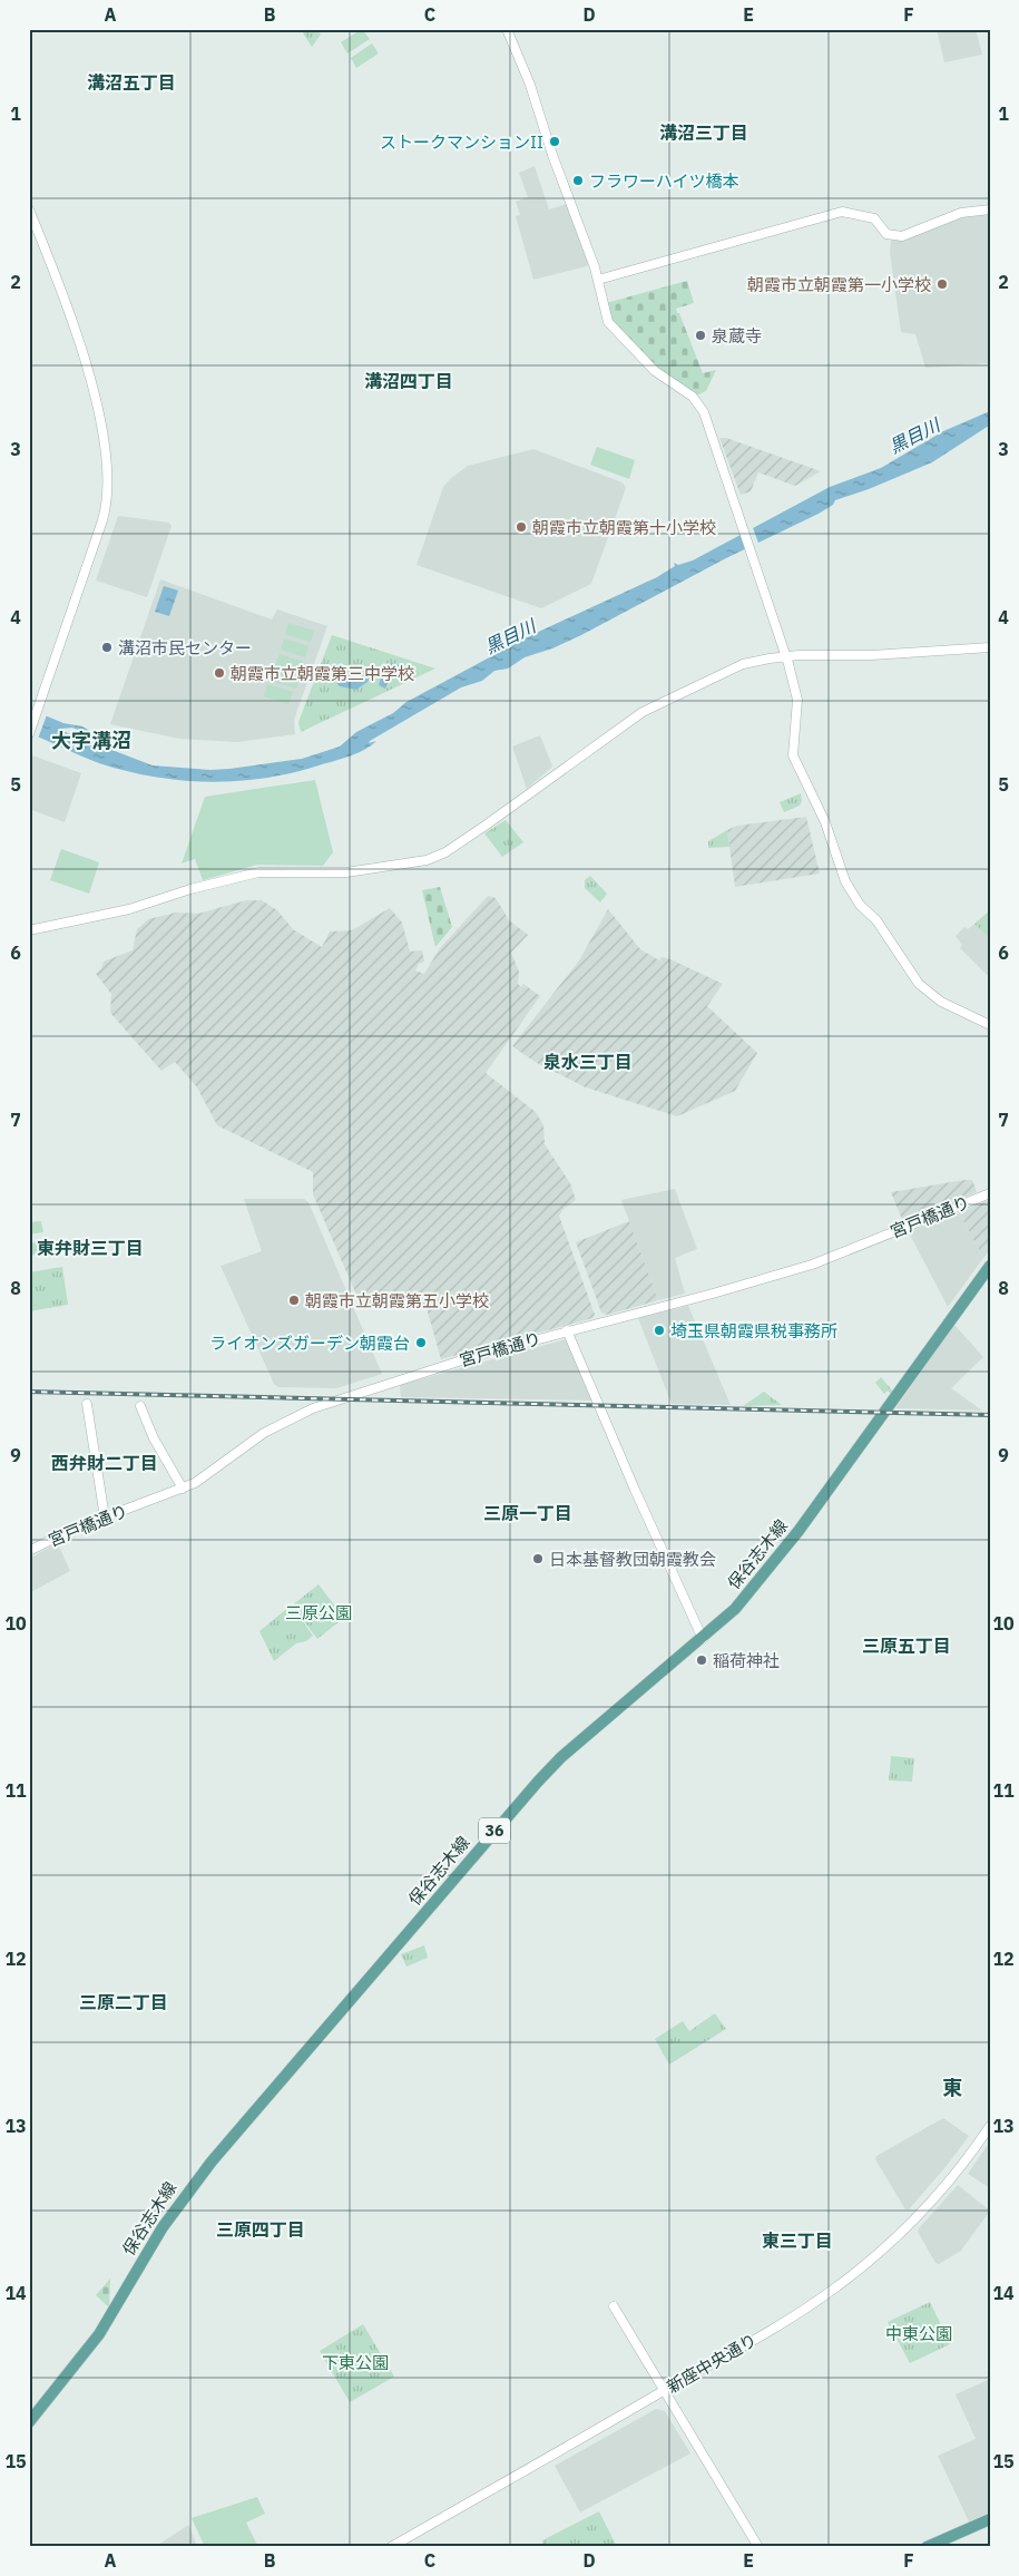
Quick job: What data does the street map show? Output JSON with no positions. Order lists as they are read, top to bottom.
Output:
{
  "streets": {
    "main road": ["保谷志木線", "36"],
    "street": ["宮戸橋通り", "新座中央通り"]
  },
  "districts": [
    "溝沼五丁目",
    "溝沼三丁目",
    "溝沼四丁目",
    "大字溝沼",
    "泉水三丁目",
    "東弁財三丁目",
    "西弁財二丁目",
    "三原一丁目",
    "三原五丁目",
    "三原二丁目",
    "東",
    "三原四丁目",
    "東三丁目"
  ],
  "water": ["黒目川"],
  "parks": ["三原公園", "中東公園", "下東公園"],
  "places": [
    "ストークマンションII",
    "フラワーハイツ橋本",
    "朝霞市立朝霞第一小学校",
    "泉蔵寺",
    "朝霞市立朝霞第十小学校",
    "溝沼市民センター",
    "朝霞市立朝霞第三中学校",
    "朝霞市立朝霞第五小学校",
    "埼玉県朝霞県税事務所",
    "ライオンズガーデン朝霞台",
    "日本基督教団朝霞教会",
    "稲荷神社"
  ],
  "grid": {
    "columns": [
      "A",
      "B",
      "C",
      "D",
      "E",
      "F"
    ],
    "rows": [
      "1",
      "2",
      "3",
      "4",
      "5",
      "6",
      "7",
      "8",
      "9",
      "10",
      "11",
      "12",
      "13",
      "14",
      "15"
    ]
  }
}
